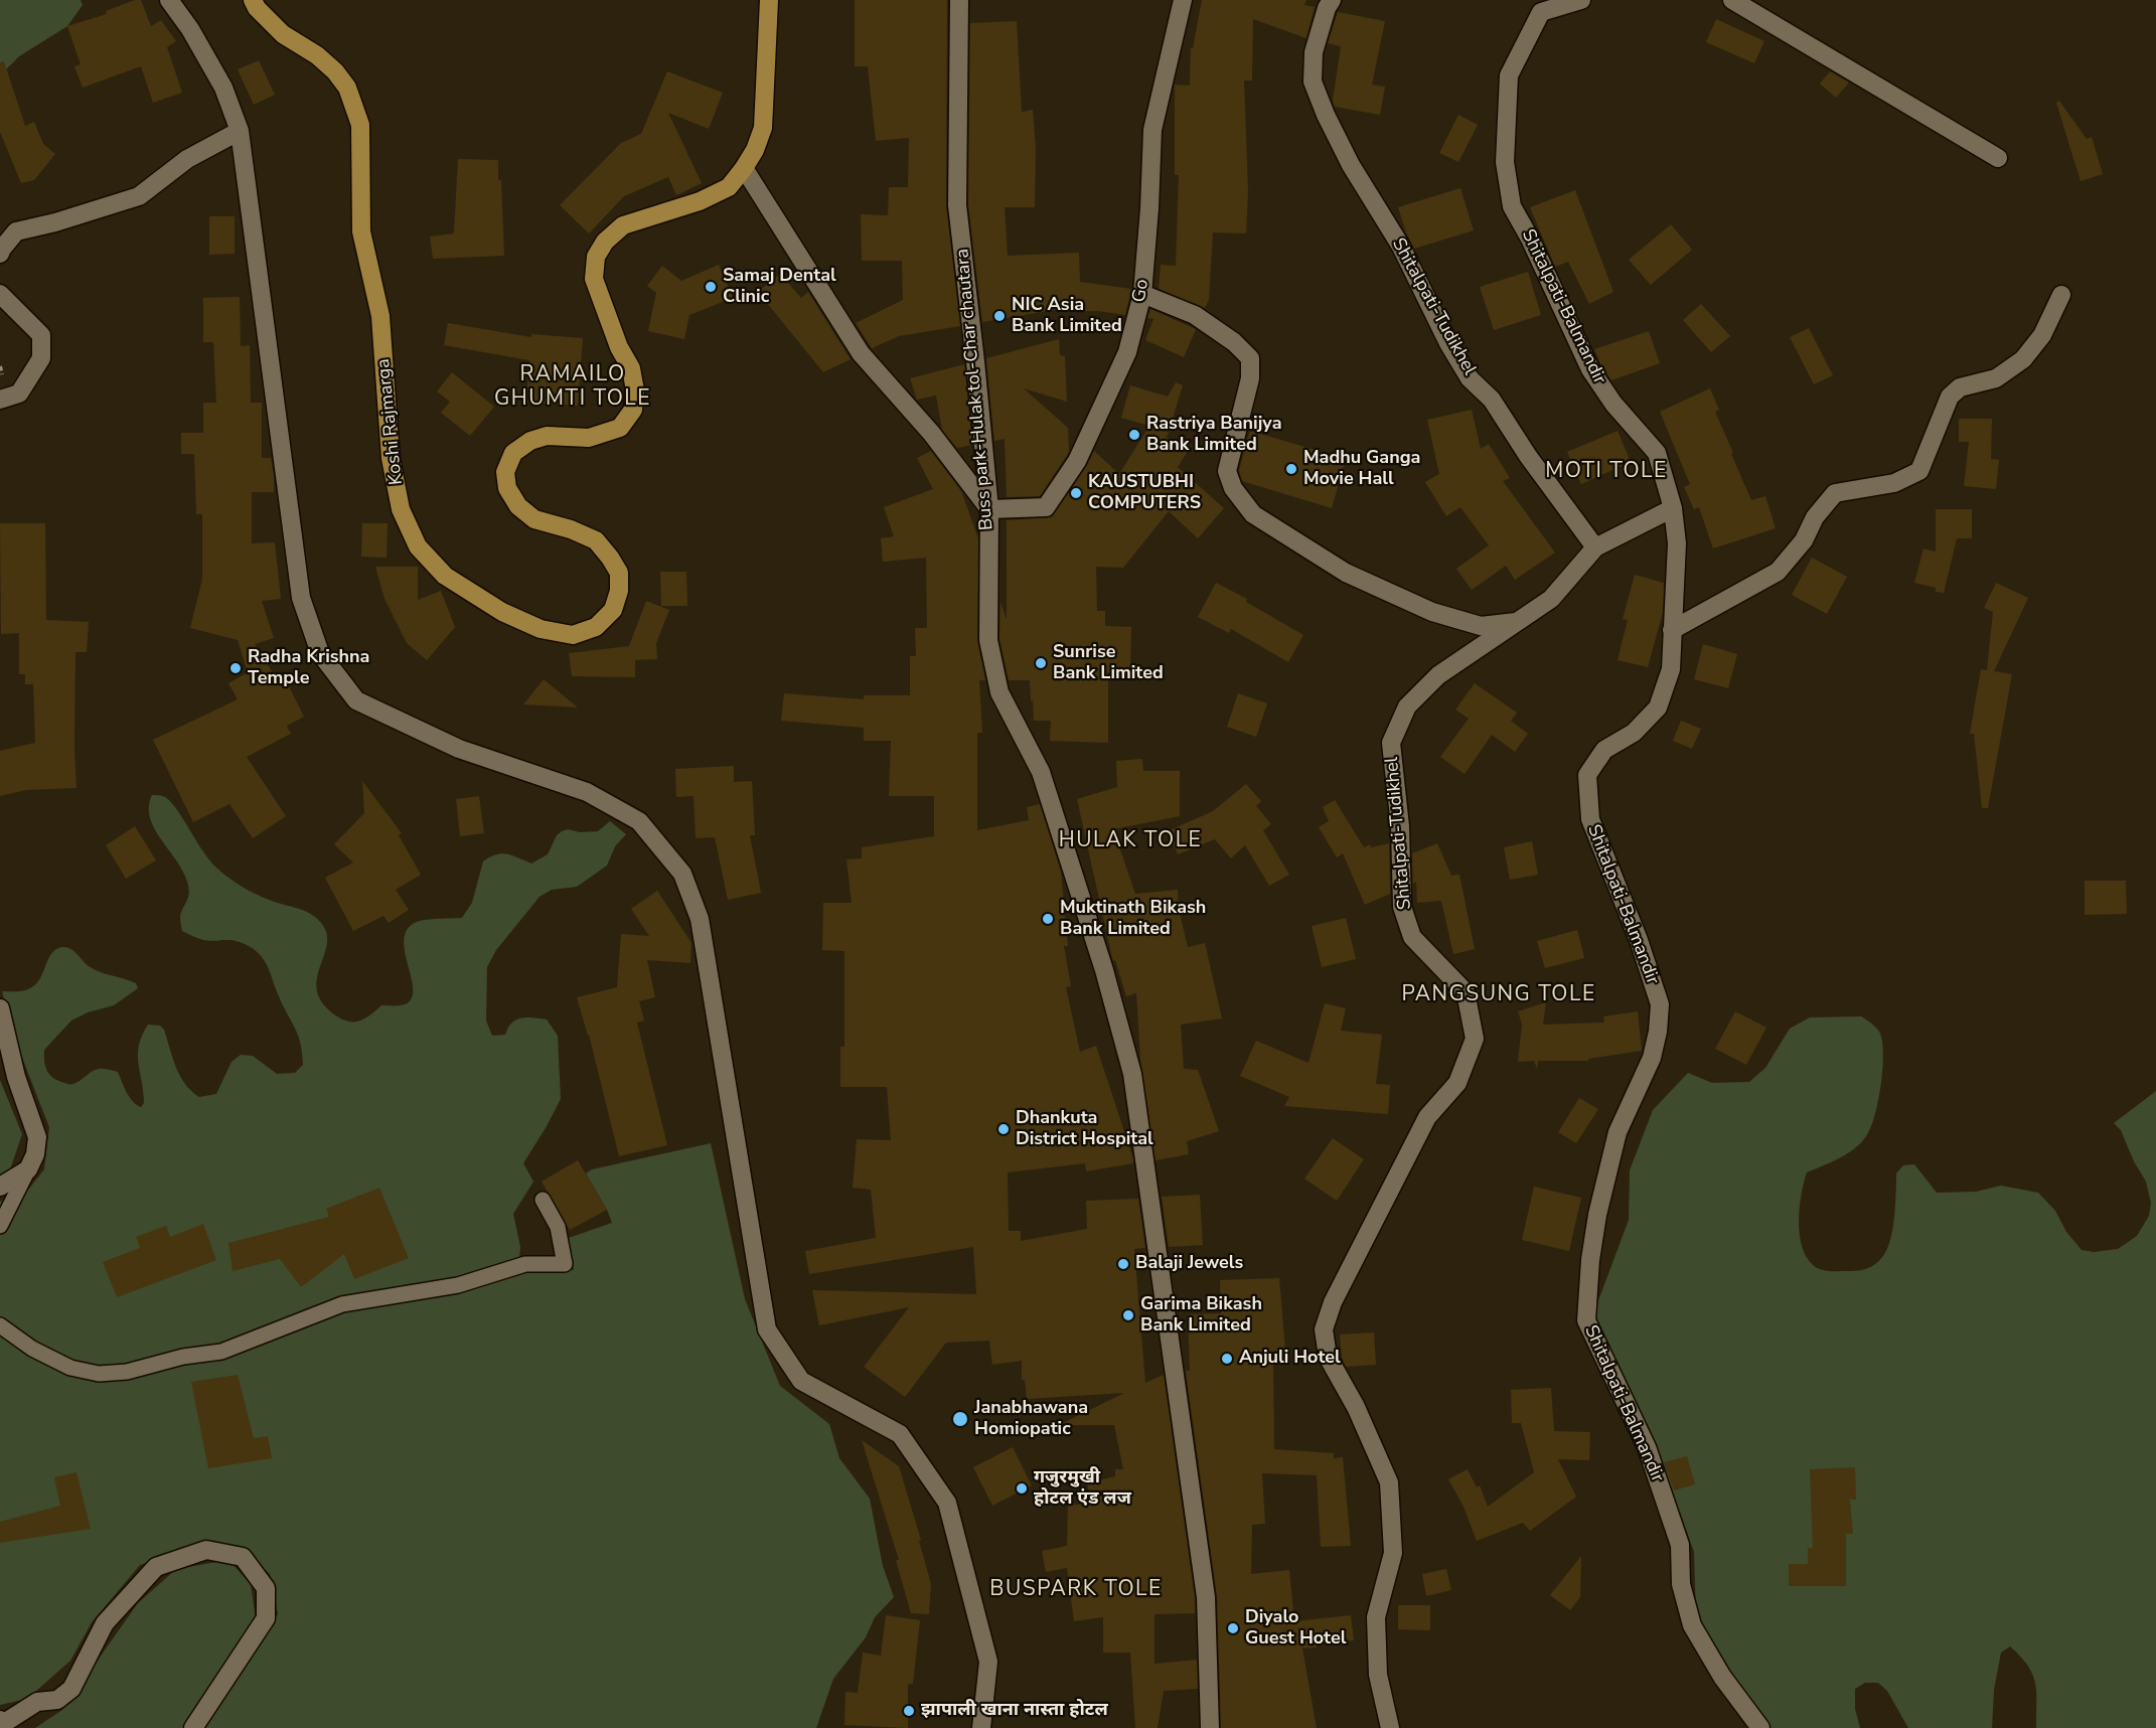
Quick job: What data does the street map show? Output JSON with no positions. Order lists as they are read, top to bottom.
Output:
{
  "streets": {
    "main road": ["Koshi Rajmarga"],
    "street": [
      "Go",
      "Shitalpati-Tudikhel",
      "Shitalpati-Balmandir",
      "Buss park-Hulak tol-Char chautara"
    ]
  },
  "crossings": [
    ["Go", "Buss park-Hulak tol-Char chautara"]
  ],
  "districts": [
    "RAMAILO GHUMTI TOLE",
    "MOTI TOLE",
    "HULAK TOLE",
    "PANGSUNG TOLE",
    "BUSPARK TOLE"
  ],
  "places": [
    "Samaj Dental Clinic",
    "NIC Asia Bank Limited",
    "Rastriya Banijya Bank Limited",
    "Madhu Ganga Movie Hall",
    "KAUSTUBHI COMPUTERS",
    "Sunrise Bank Limited",
    "Radha Krishna Temple",
    "Muktinath Bikash Bank Limited",
    "Dhankuta District Hospital",
    "Balaji Jewels",
    "Garima Bikash Bank Limited",
    "Anjuli Hotel",
    "Janabhawana Homiopatic",
    "गजुरमुखी होटल एंड लज",
    "Diyalo Guest Hotel",
    "झापाली खाना नास्ता होटल"
  ]
}
